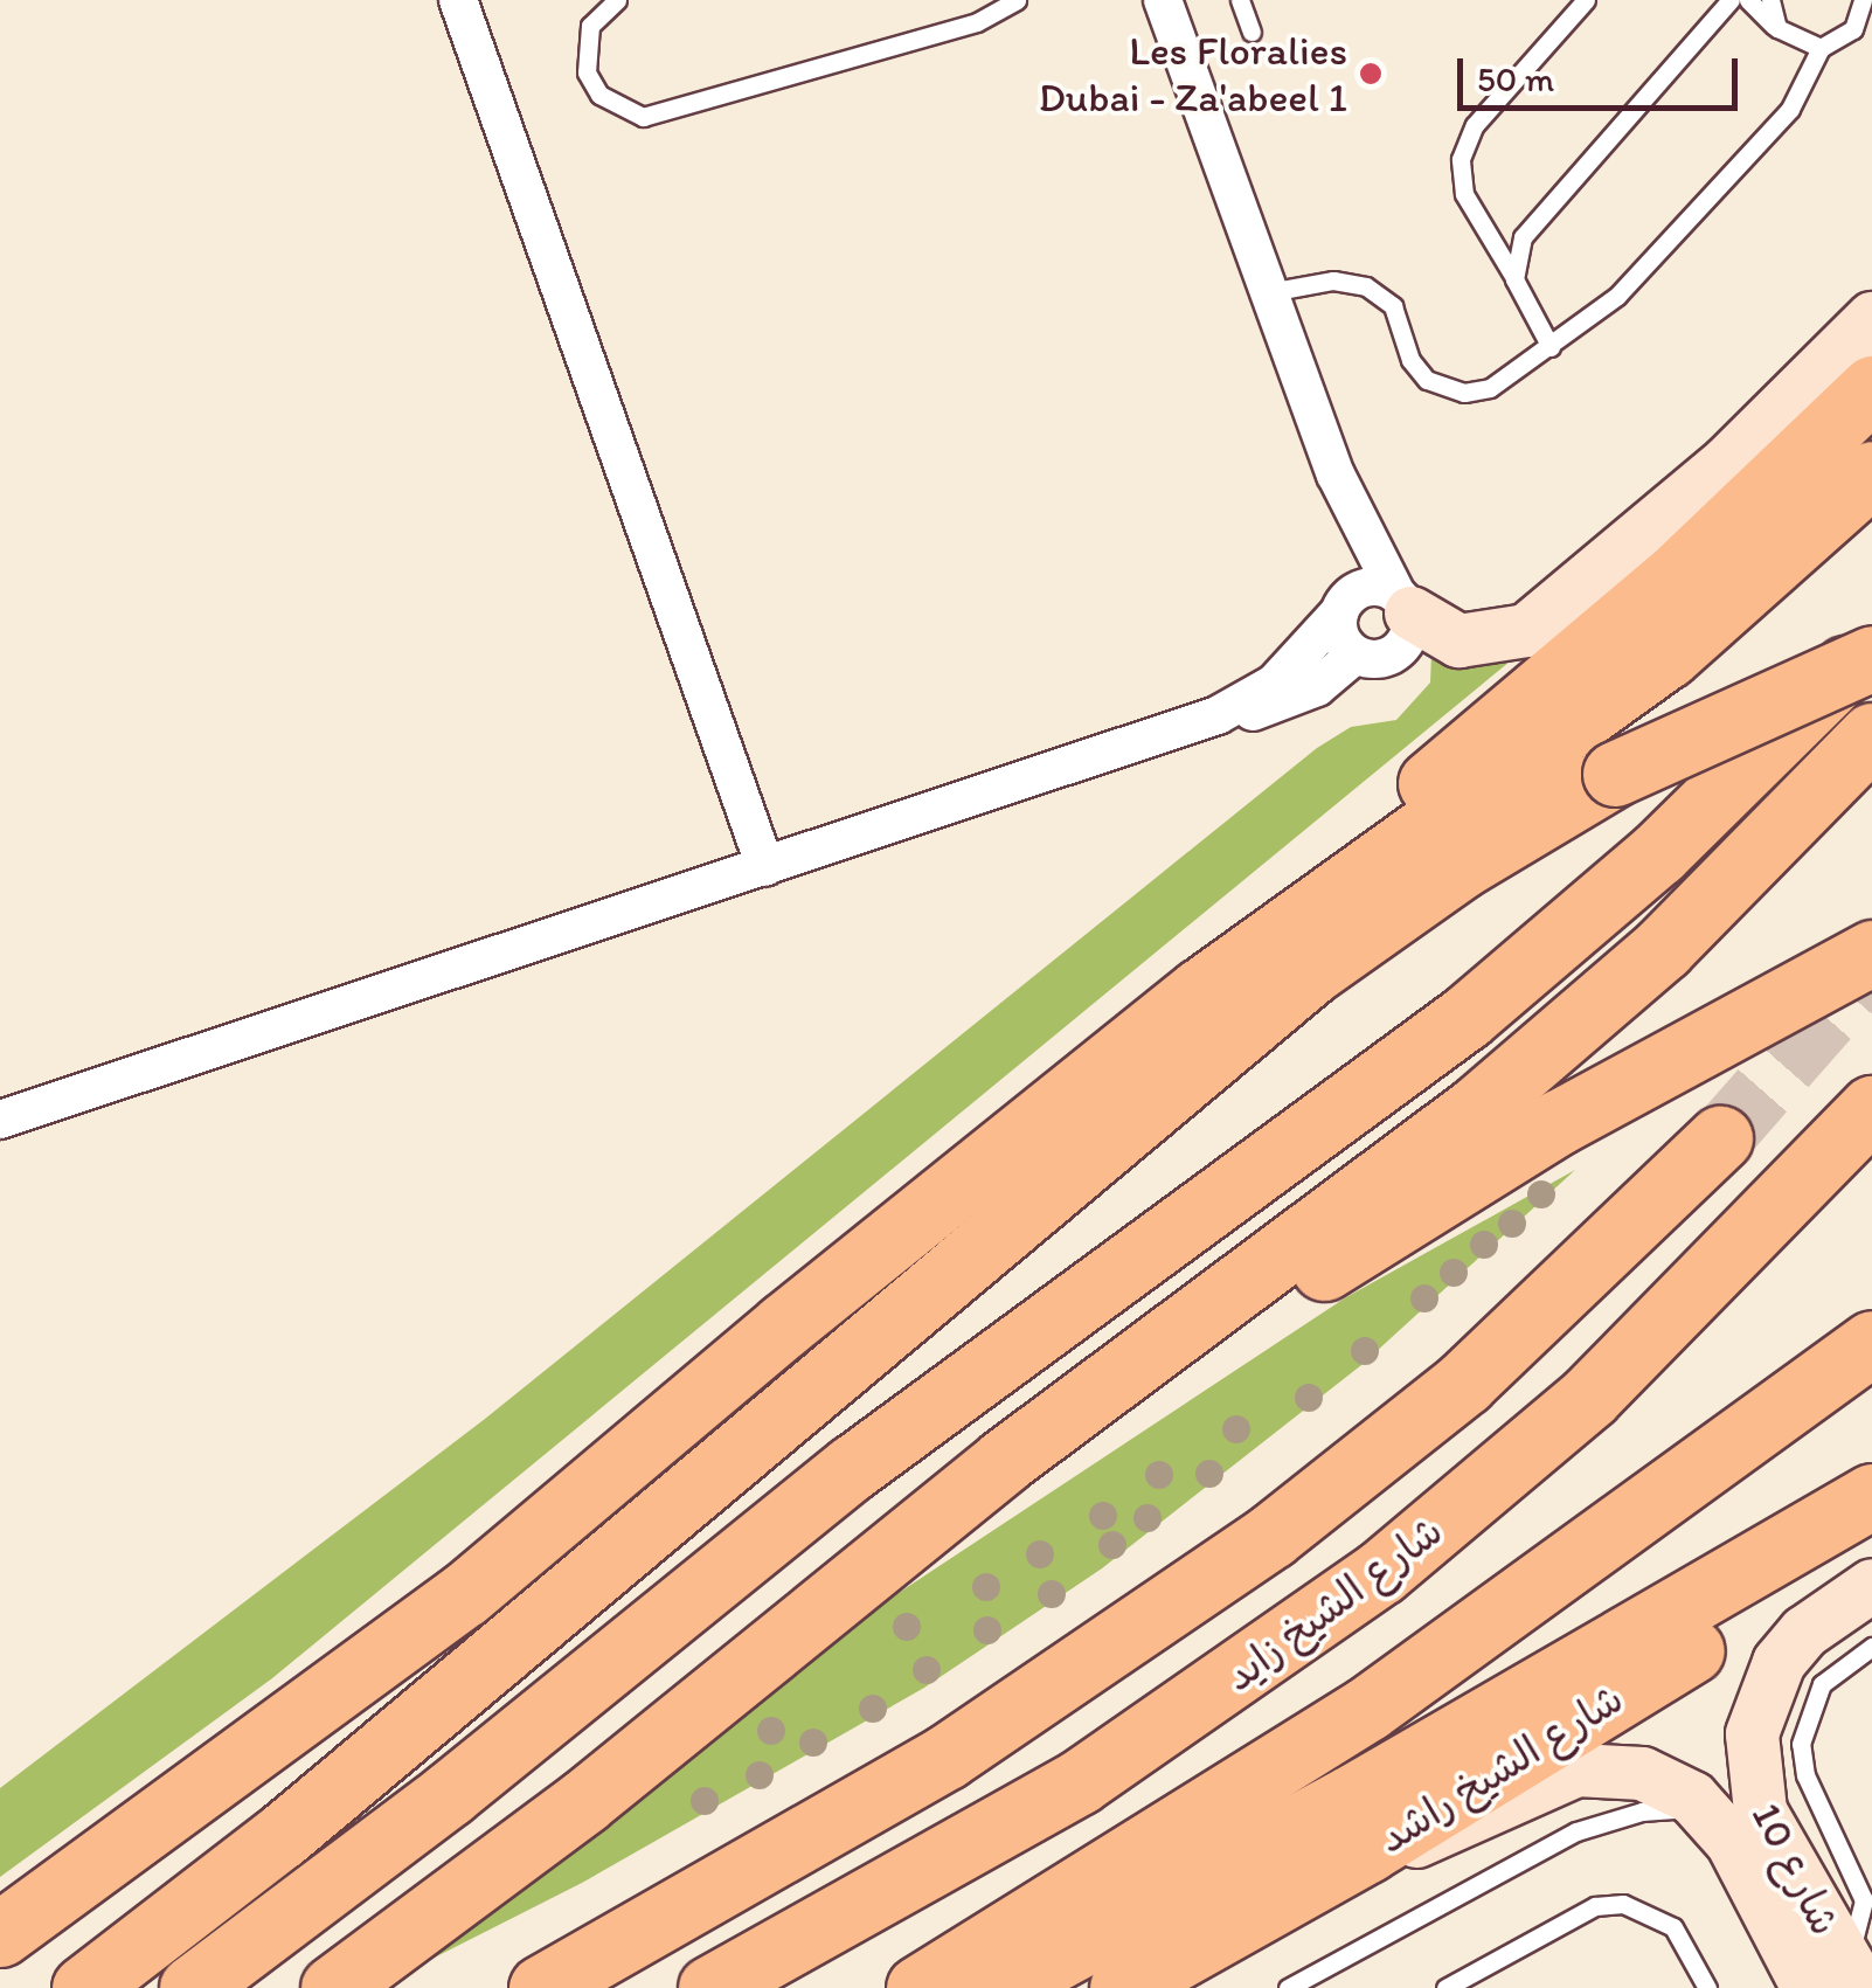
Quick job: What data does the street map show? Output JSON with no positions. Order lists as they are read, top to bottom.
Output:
{
  "streets": {
    "highway": ["شارع الشيخ زايد", "شارع الشيخ راشد"],
    "main road": ["شارع 10"]
  },
  "crossings": [
    ["شارع الشيخ راشد", "شارع 10"]
  ],
  "places": ["Les Floralies Dubai - Za'abeel 1"],
  "scale_bar": "50 m"
}
